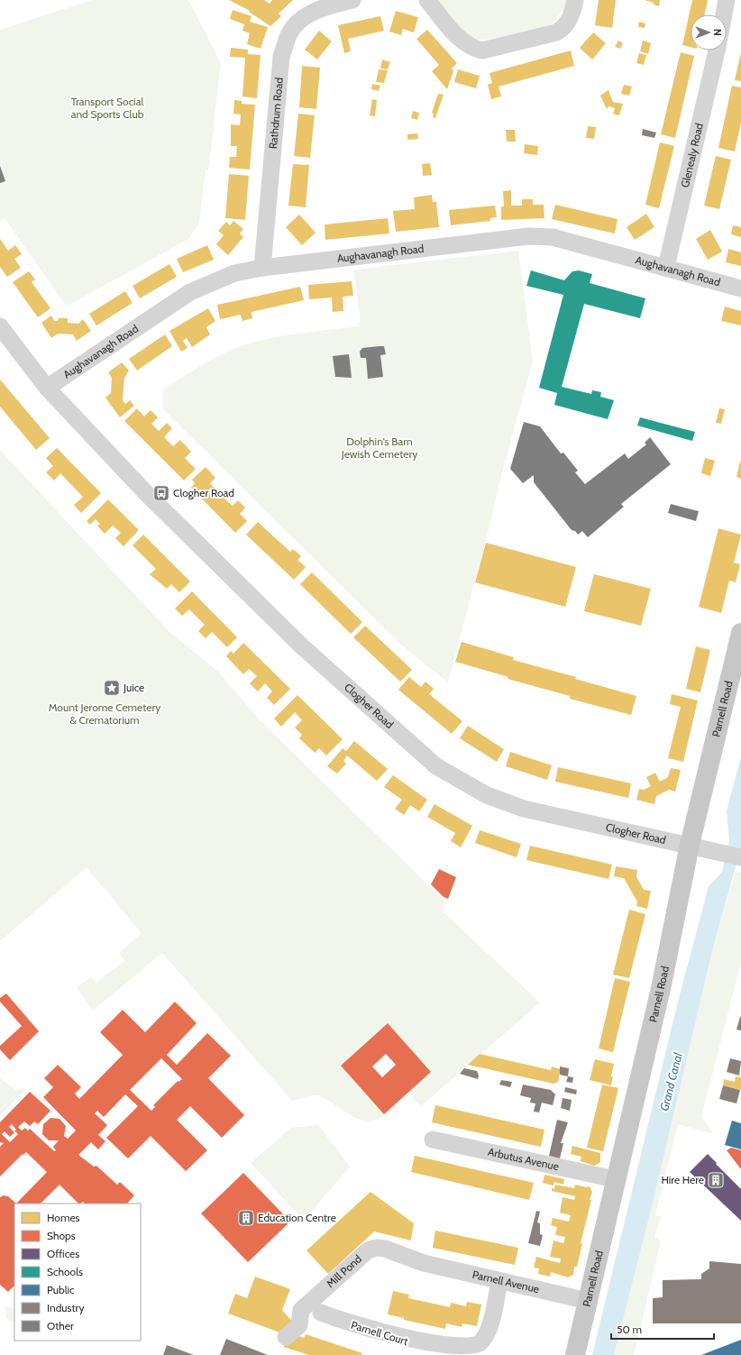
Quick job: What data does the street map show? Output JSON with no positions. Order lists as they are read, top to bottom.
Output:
{
  "streets": {
    "main road": ["Parnell Road"],
    "street": [
      "Rathdrum Road",
      "Glenealy Road",
      "Aughavanagh Road",
      "Clogher Road",
      "Arbutus Avenue",
      "Mill Pond",
      "Parnell Avenue",
      "Parnell Court"
    ]
  },
  "crossings": [
    ["Rathdrum Road", "Aughavanagh Road"],
    ["Glenealy Road", "Aughavanagh Road"],
    ["Aughavanagh Road", "Clogher Road"],
    ["Clogher Road", "Parnell Road"],
    ["Parnell Road", "Arbutus Avenue"],
    ["Parnell Road", "Parnell Avenue"],
    ["Mill Pond", "Parnell Avenue"],
    ["Parnell Avenue", "Parnell Court"]
  ],
  "water": ["Grand Canal"],
  "parks": ["Transport Social and Sports Club", "Dolphin's Barn Jewish Cemetery", "Mount Jerome Cemetery & Crematorium"],
  "places": {
    "bus stop": ["Clogher Road"],
    "place": ["Juice"],
    "building": ["Hire Here", "Education Centre"]
  },
  "legend": [
    "Homes",
    "Shops",
    "Offices",
    "Schools",
    "Public",
    "Industry",
    "Other"
  ],
  "scale_bar": "50 m",
  "north": "right"
}
